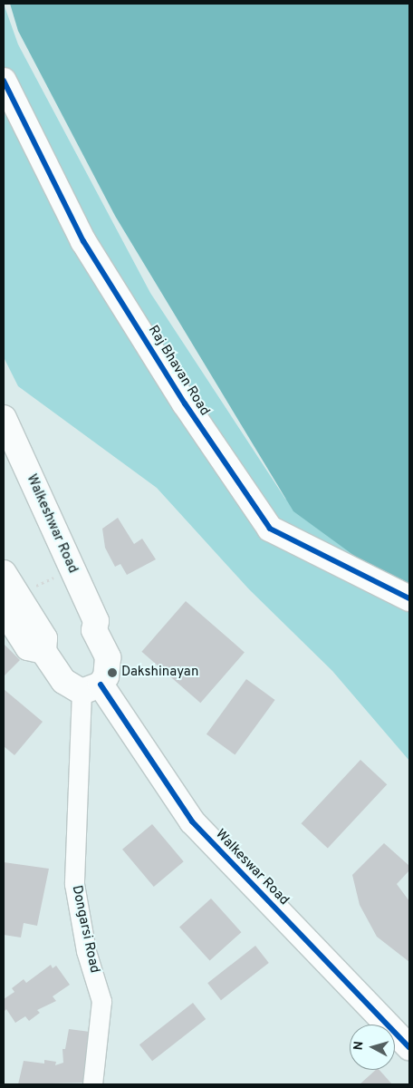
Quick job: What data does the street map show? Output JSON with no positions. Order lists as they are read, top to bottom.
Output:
{
  "streets": {
    "street": [
      "Raj Bhavan Road",
      "Walkeshwar Road",
      "Walkeswar Road",
      "Dongarsi Road"
    ]
  },
  "crossings": [
    ["Walkeshwar Road", "Walkeswar Road"],
    ["Walkeshwar Road", "Dongarsi Road"],
    ["Walkeswar Road", "Dongarsi Road"]
  ],
  "places": ["Dakshinayan"],
  "north": "left"
}
